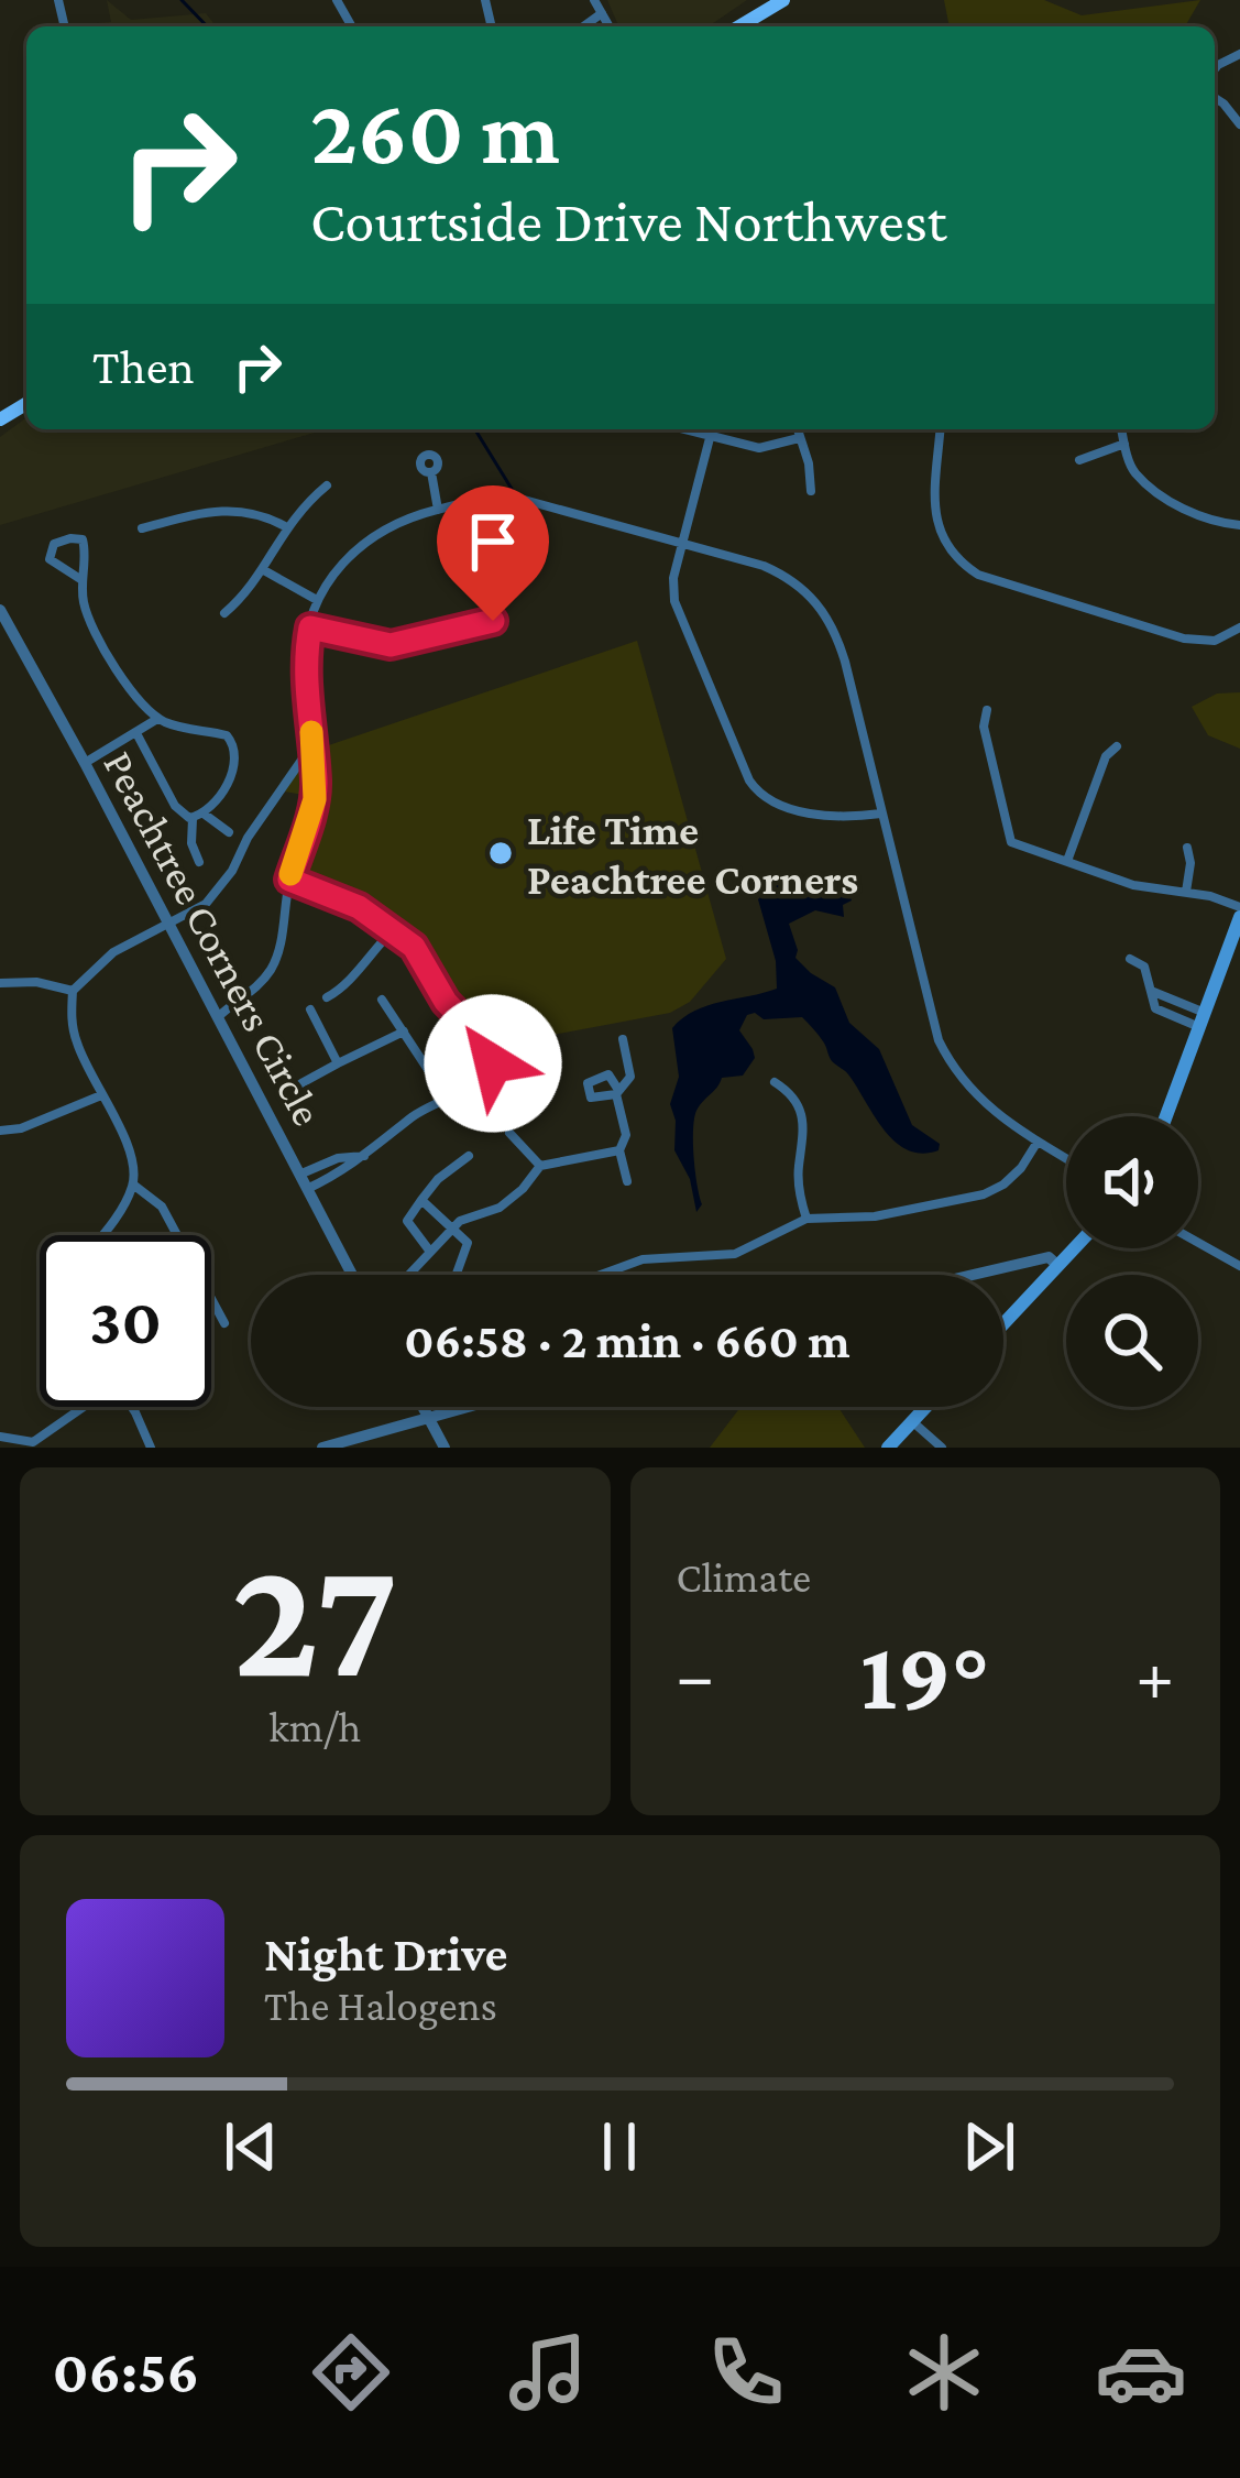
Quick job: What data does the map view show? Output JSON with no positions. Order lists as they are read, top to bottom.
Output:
{
  "streets": {
    "street": ["Peachtree Corners Circle"]
  },
  "places": ["Life Time Peachtree Corners"],
  "page": {
    "turn": ["260 m", "Courtside Drive Northwest"],
    "then": "Then",
    "limit": "30",
    "trip": "06:58 · 2 min · 660 m",
    "tile": [
      ["27", "km/h"],
      "Climate"
    ],
    "heat": ["−", "19°", "+"],
    "song": ["Night Drive", "The Halogens"],
    "tabs": "06:56"
  }
}
